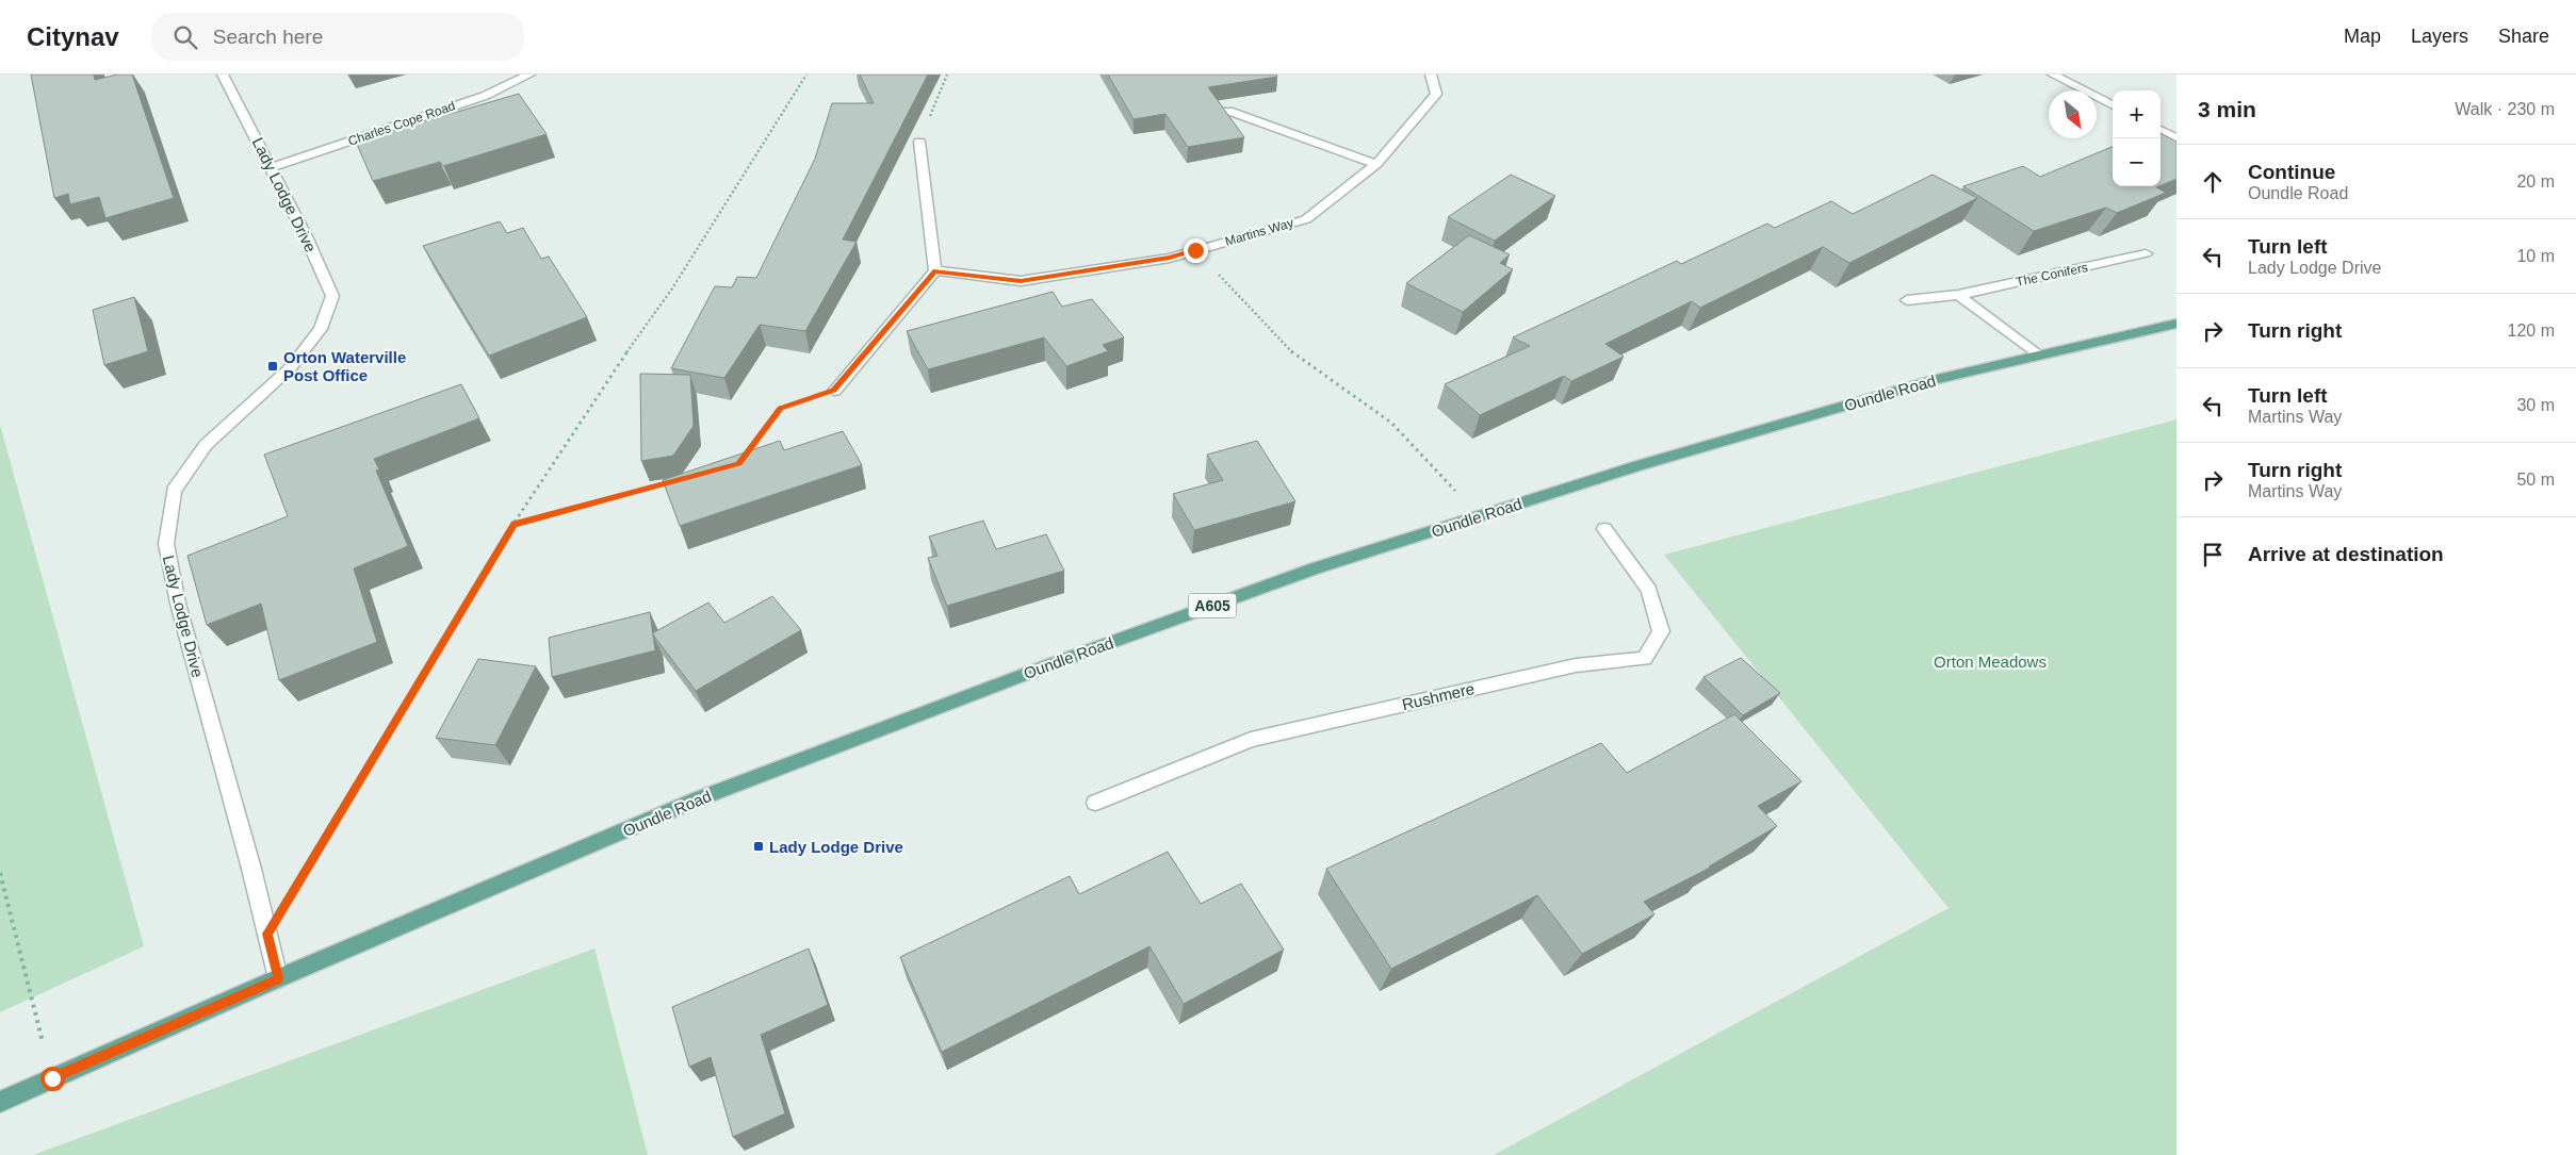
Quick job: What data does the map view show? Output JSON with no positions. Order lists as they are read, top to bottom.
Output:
{
  "streets": {
    "main road": ["Oundle Road", "A605"],
    "street": [
      "Charles Cope Road",
      "Lady Lodge Drive",
      "Martins Way",
      "The Conifers",
      "Rushmere"
    ]
  },
  "crossings": [
    ["Charles Cope Road", "Lady Lodge Drive"],
    ["Lady Lodge Drive", "Oundle Road"]
  ],
  "parks": ["Orton Meadows"],
  "places": {
    "transit": ["Orton Waterville Post Office", "Lady Lodge Drive"]
  },
  "north": "bottom right",
  "page": {
    "header": "Citynav",
    "search": "Search here",
    "nav": ["Map", "Layers", "Share"],
    "heading": ["3 min", "Walk · 230 m"],
    "map_buttons": ["+", "−"],
    "list": [
      ["Continue", "Oundle Road", "20 m"],
      ["Turn left", "Lady Lodge Drive", "10 m"],
      ["Turn right", "120 m"],
      ["Turn left", "Martins Way", "30 m"],
      ["Turn right", "Martins Way", "50 m"],
      "Arrive at destination"
    ]
  }
}
